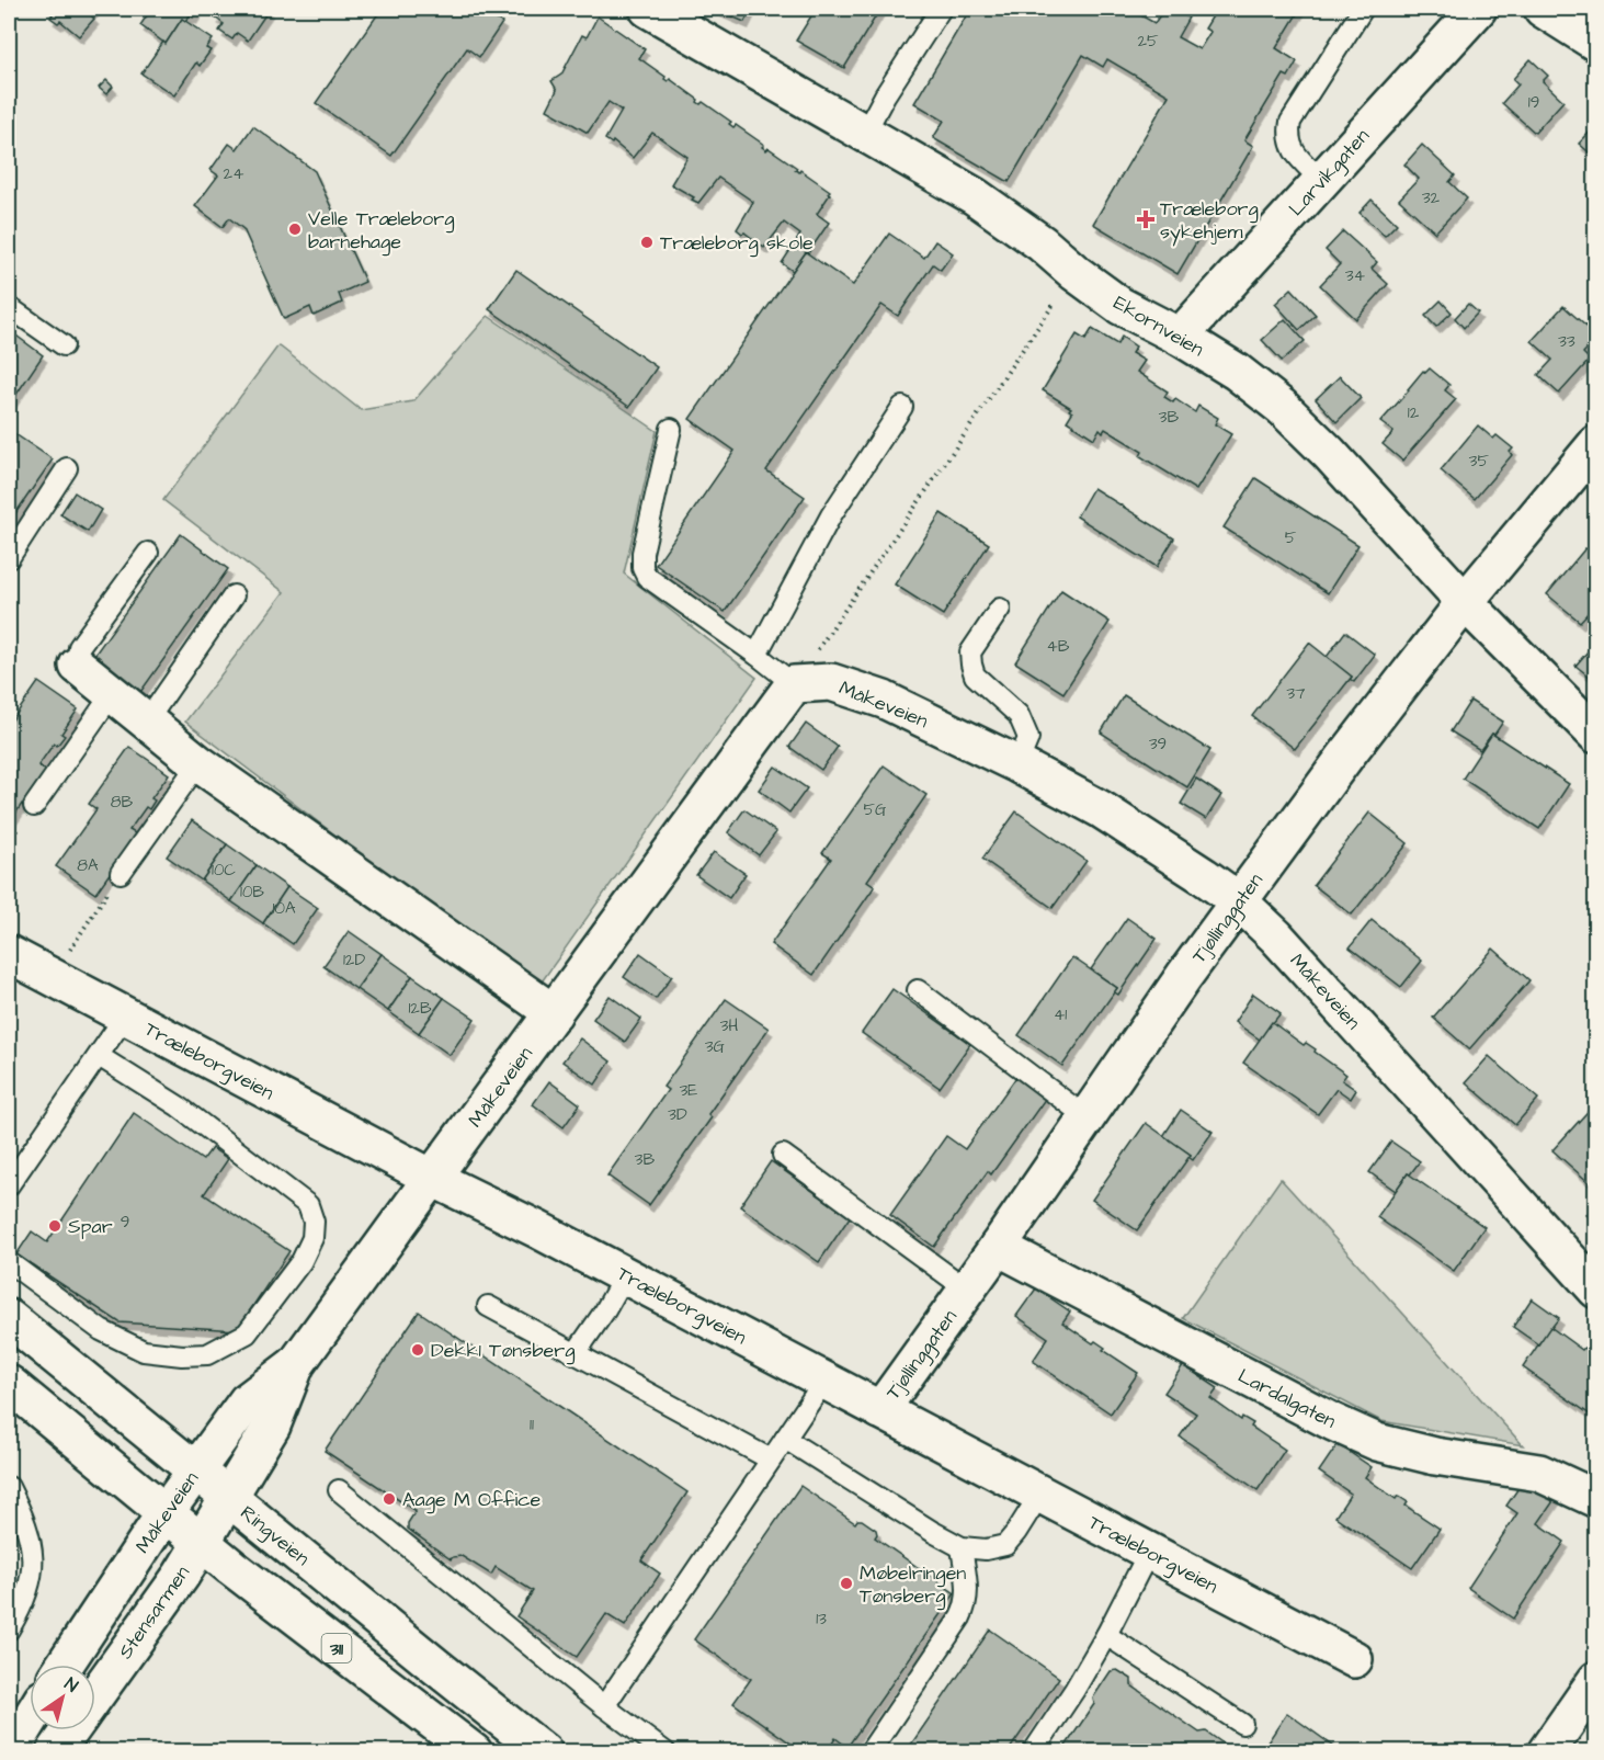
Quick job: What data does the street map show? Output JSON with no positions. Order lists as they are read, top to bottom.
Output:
{
  "streets": {
    "street": [
      "Larvikgaten",
      "Ekornveien",
      "Måkeveien",
      "Tjøllinggaten",
      "Træleborgveien",
      "Lardalgaten",
      "Ringveien",
      "Stensarmen",
      "311"
    ]
  },
  "crossings": [
    ["Larvikgaten", "Ekornveien"],
    ["Ekornveien", "Tjøllinggaten"],
    ["Måkeveien", "Tjøllinggaten"],
    ["Måkeveien", "Træleborgveien"],
    ["Måkeveien", "Ringveien"],
    ["Måkeveien", "Stensarmen"],
    ["Måkeveien", "311"],
    ["Tjøllinggaten", "Træleborgveien"],
    ["Tjøllinggaten", "Lardalgaten"],
    ["Stensarmen", "311"]
  ],
  "places": {
    "health": ["Træleborg sykehjem"],
    "other": [
      "Velle Træleborg barnehage",
      "Træleborg skole",
      "Spar",
      "Dekk1 Tønsberg",
      "Aage M Office",
      "Møbelringen Tønsberg"
    ]
  },
  "house_numbers": [
    "25",
    "19",
    "24",
    "32",
    "34",
    "33",
    "12",
    "3B",
    "35",
    "5",
    "4B",
    "37",
    "39",
    "8B",
    "5G",
    "8A",
    "10C",
    "10B",
    "10A",
    "12D",
    "12B",
    "41",
    "3H",
    "3G",
    "3E",
    "3D",
    "3B",
    "9",
    "11",
    "13"
  ],
  "north": "top right"
}
